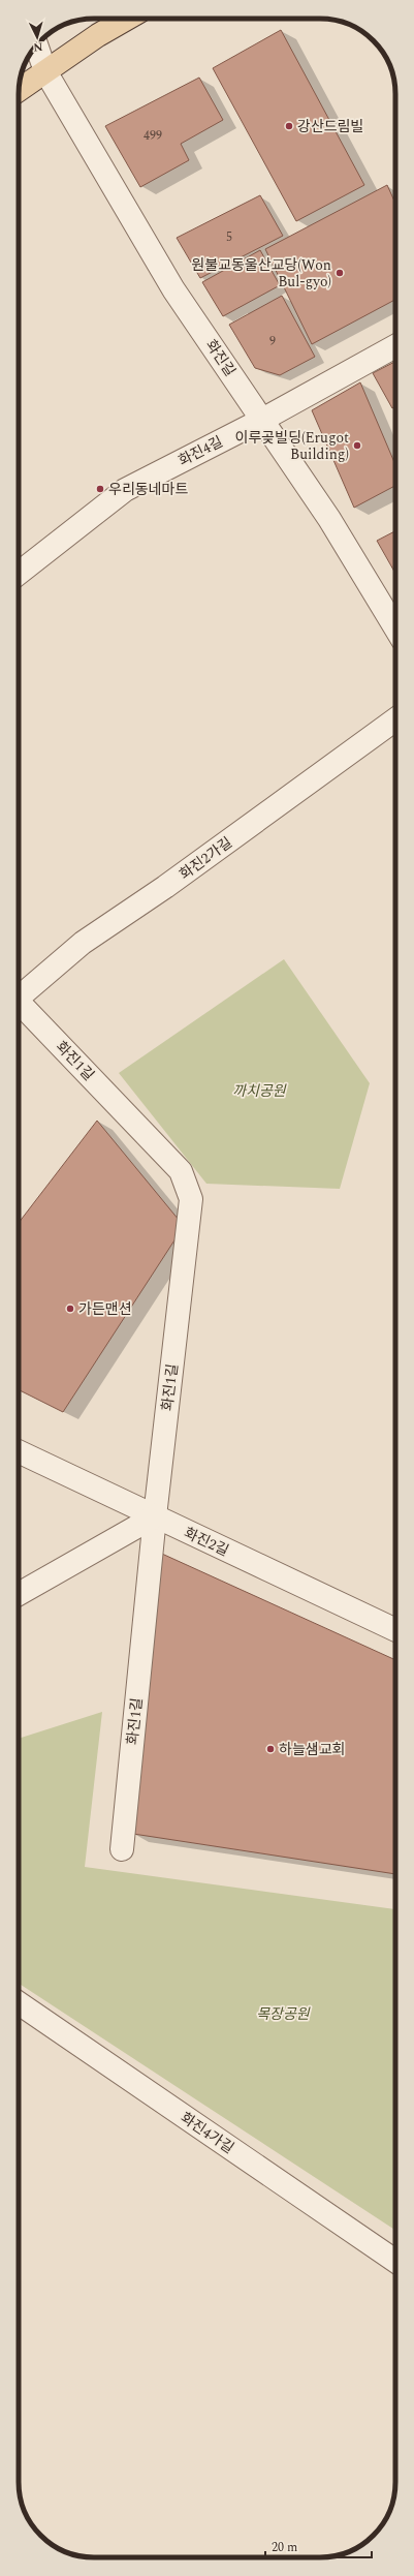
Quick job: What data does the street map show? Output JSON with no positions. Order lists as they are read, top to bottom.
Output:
{
  "streets": {
    "street": [
      "화진길",
      "화진4길",
      "화진2가길",
      "화진1길",
      "화진2길",
      "화진4가길"
    ]
  },
  "crossings": [
    ["화진길", "화진4길"],
    ["화진1길", "화진2길"]
  ],
  "parks": ["까치공원", "목장공원"],
  "places": [
    "강산드림빌",
    "원불교동울산교당(Won Bul-gyo)",
    "이루곶빌딩(Erugot Building)",
    "우리동네마트",
    "가든맨션",
    "하늘샘교회"
  ],
  "house_numbers": ["499", "5", "9"],
  "scale_bar": "20 m",
  "north": "bottom"
}
